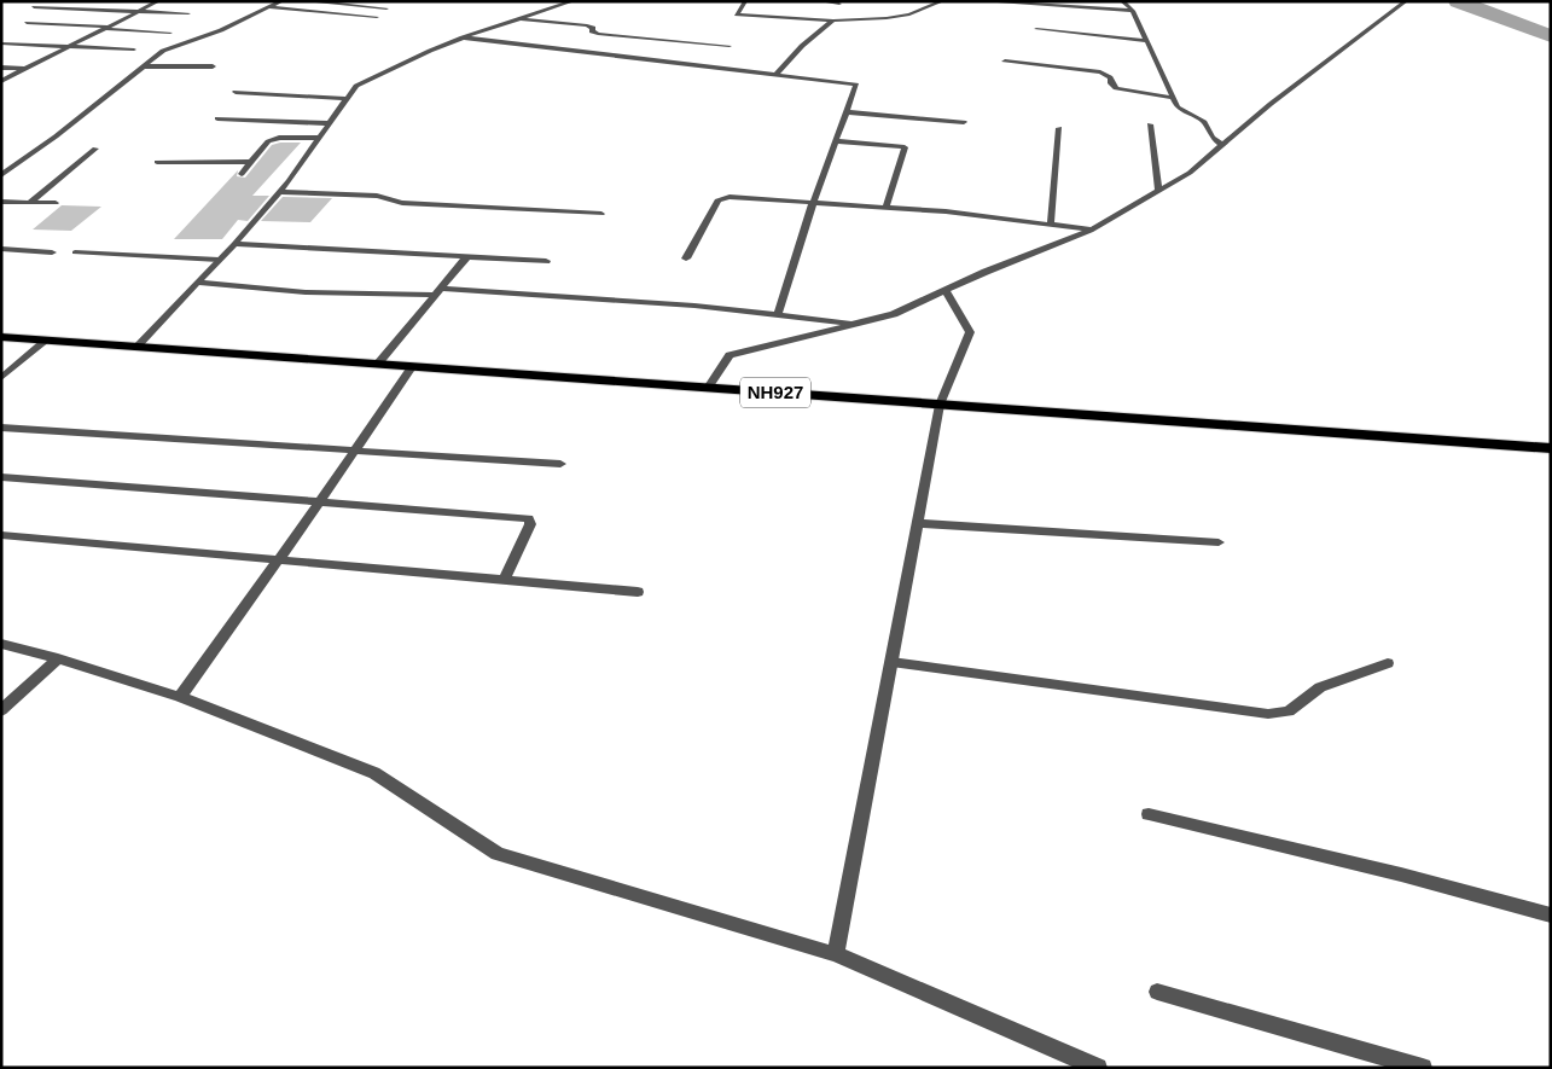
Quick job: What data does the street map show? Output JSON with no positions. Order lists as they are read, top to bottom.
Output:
{
  "streets": {
    "highway": ["NH927"]
  }
}
